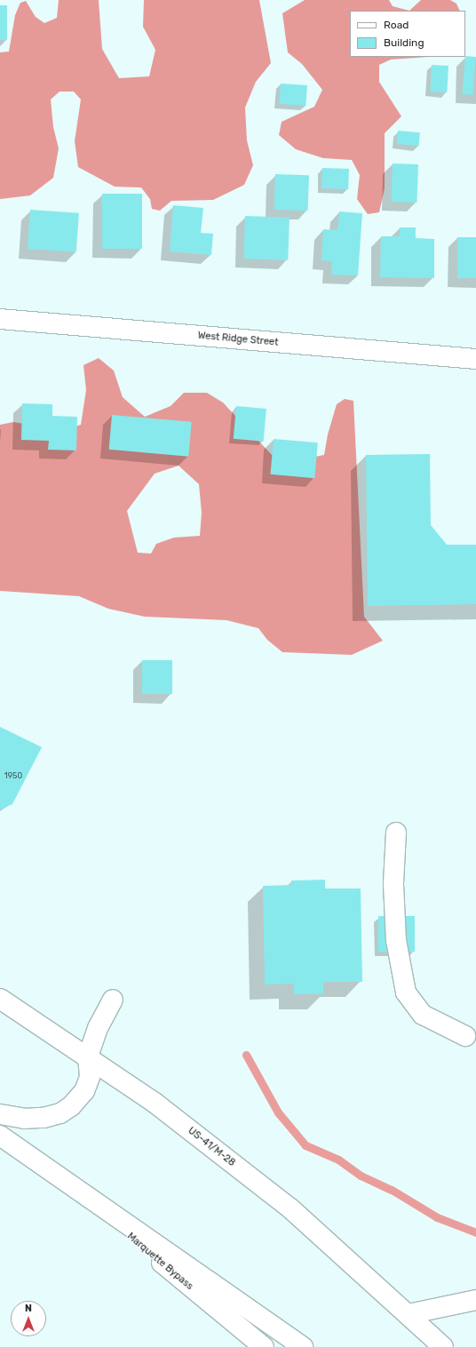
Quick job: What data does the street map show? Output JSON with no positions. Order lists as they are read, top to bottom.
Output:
{
  "streets": {
    "main road": ["West Ridge Street", "US-41/M-28", "Marquette Bypass"]
  },
  "house_numbers": ["1950"],
  "legend": ["Road", "Building"],
  "north": "top"
}
